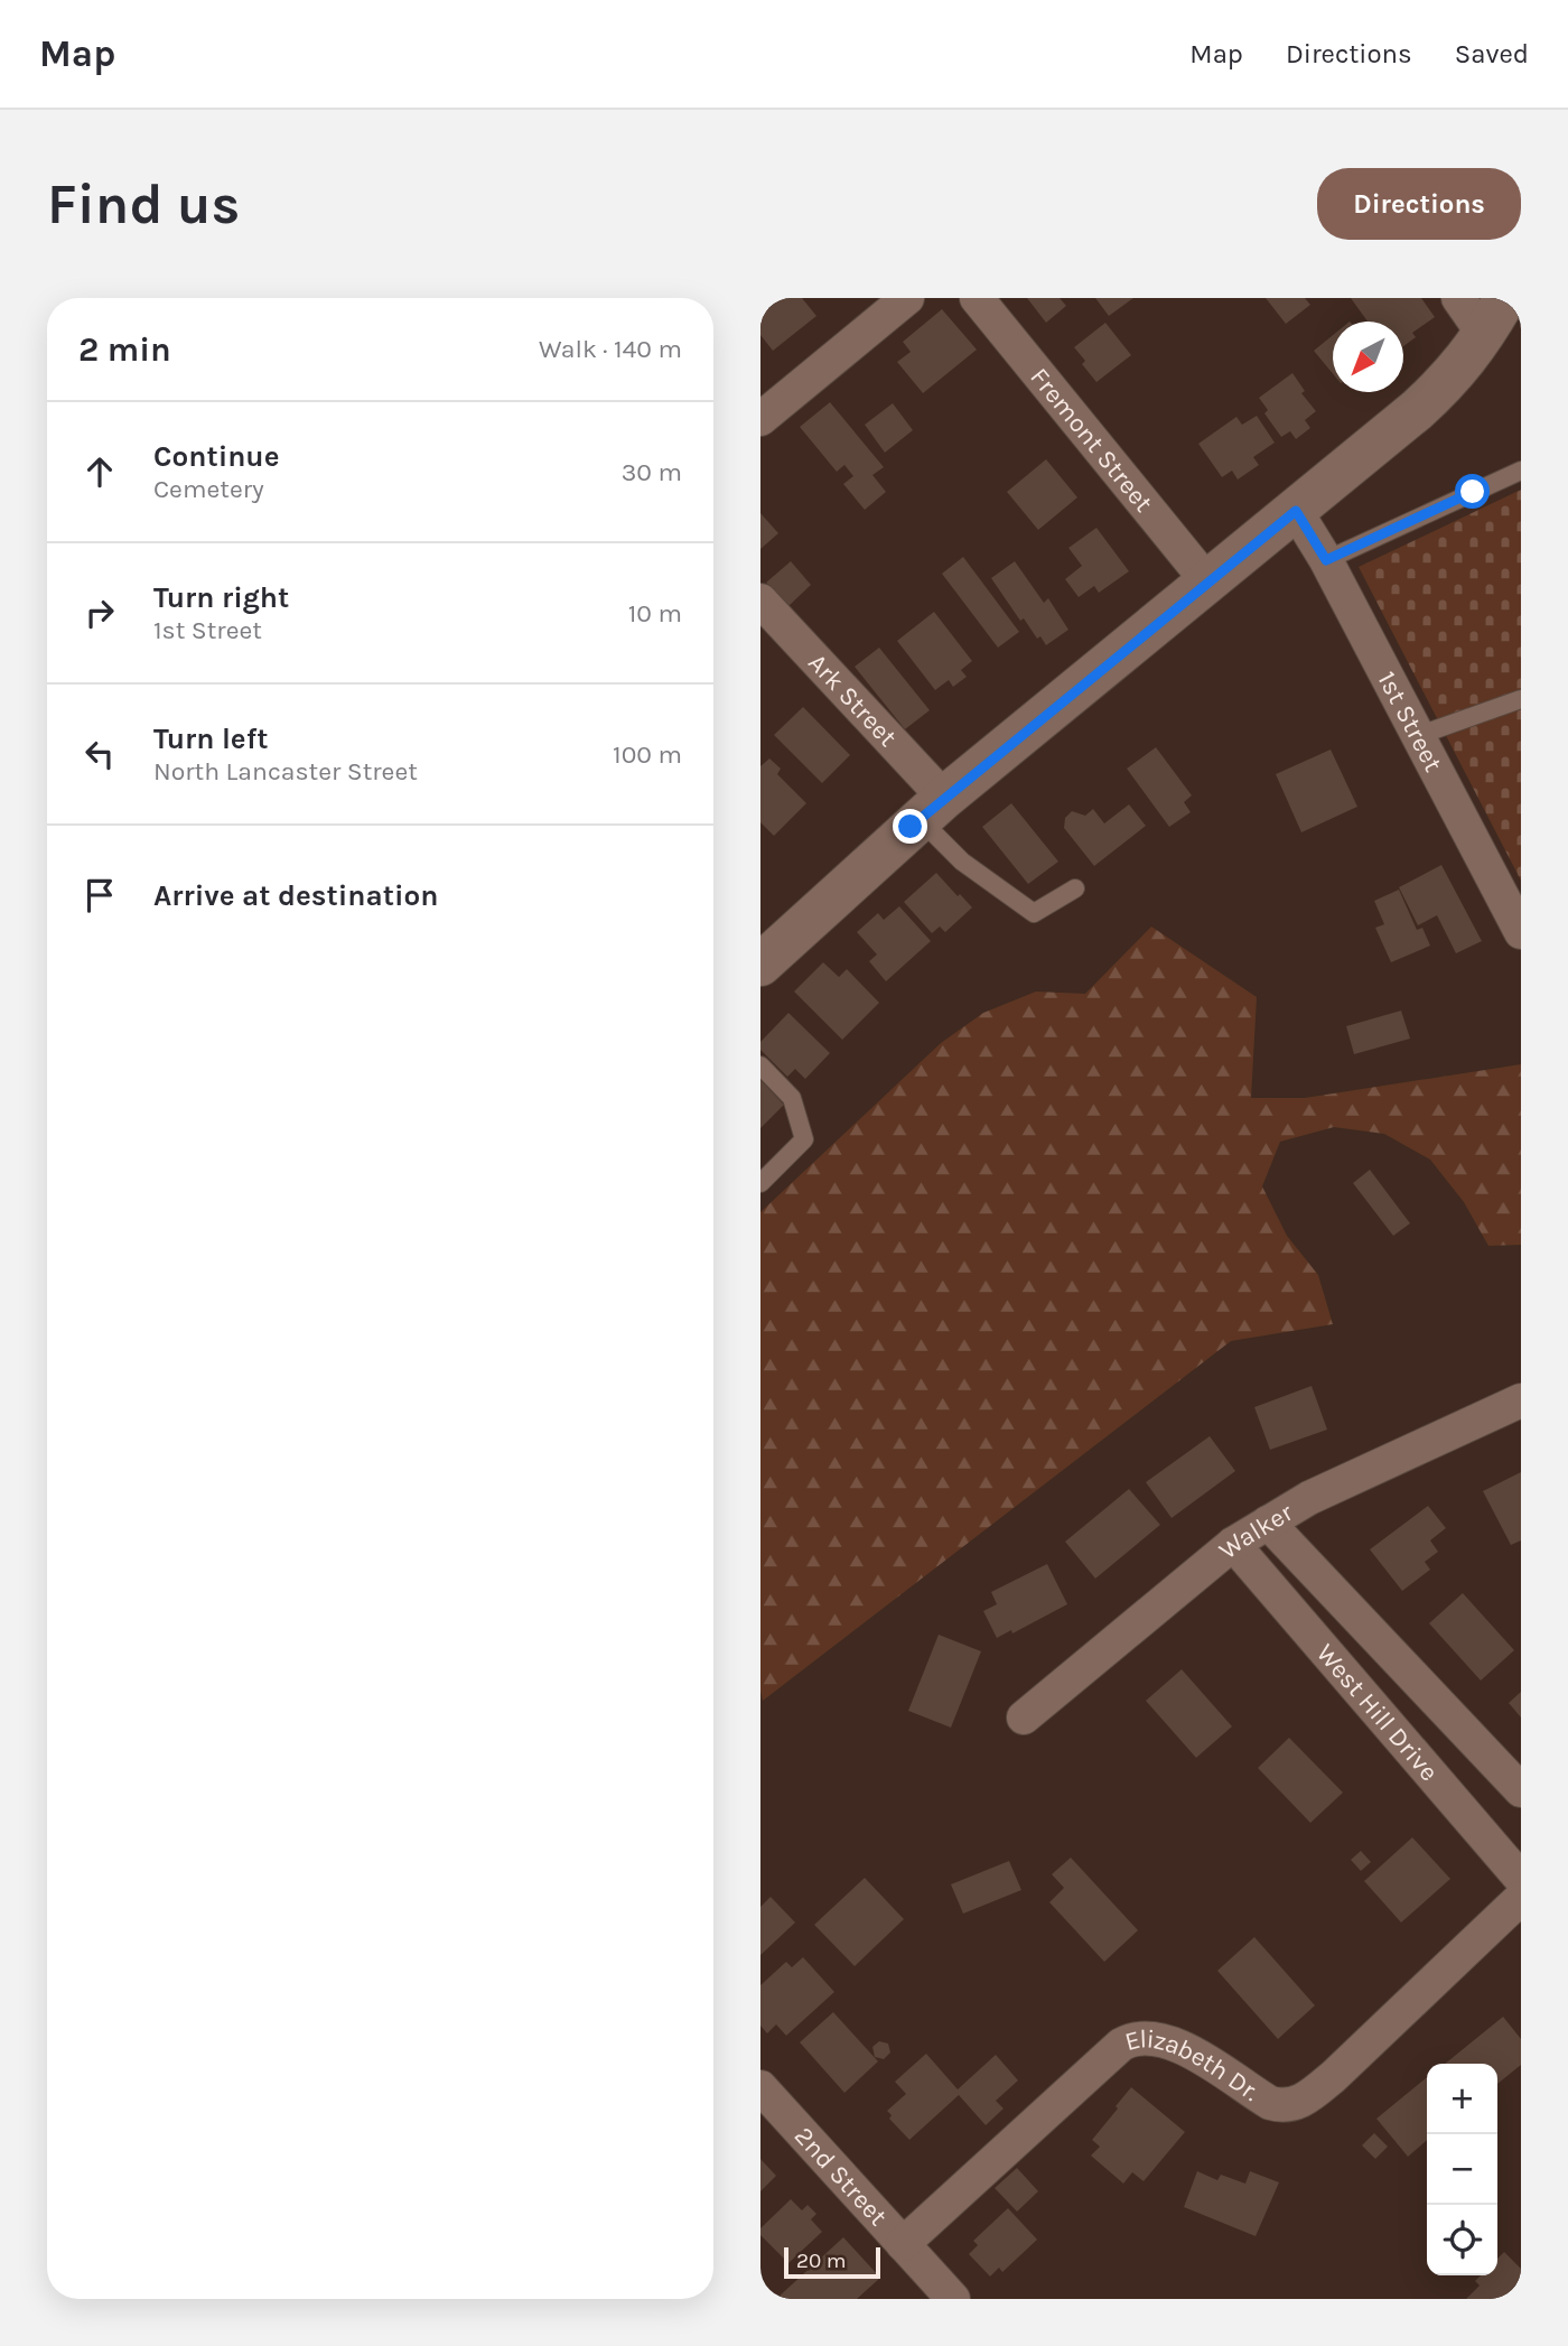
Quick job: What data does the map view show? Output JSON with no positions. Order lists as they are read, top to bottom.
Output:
{
  "streets": {
    "street": [
      "Fremont Street",
      "Ark Street",
      "1st Street",
      "Walker",
      "West Hill Drive",
      "Elizabeth Dr.",
      "2nd Street"
    ]
  },
  "crossings": [
    ["Walker", "West Hill Drive"],
    ["Elizabeth Dr.", "2nd Street"]
  ],
  "scale_bar": "20 m",
  "north": "bottom left",
  "page": {
    "header": "Map",
    "nav": ["Map", "Directions", "Saved"],
    "buttons": "Directions",
    "title": "Find us",
    "heading": ["2 min", "Walk · 140 m"],
    "list": [
      ["Continue", "Cemetery", "30 m"],
      ["Turn right", "1st Street", "10 m"],
      ["Turn left", "North Lancaster Street", "100 m"],
      "Arrive at destination"
    ],
    "map_buttons": ["+", "−"],
    "scale": "20 m"
  }
}
